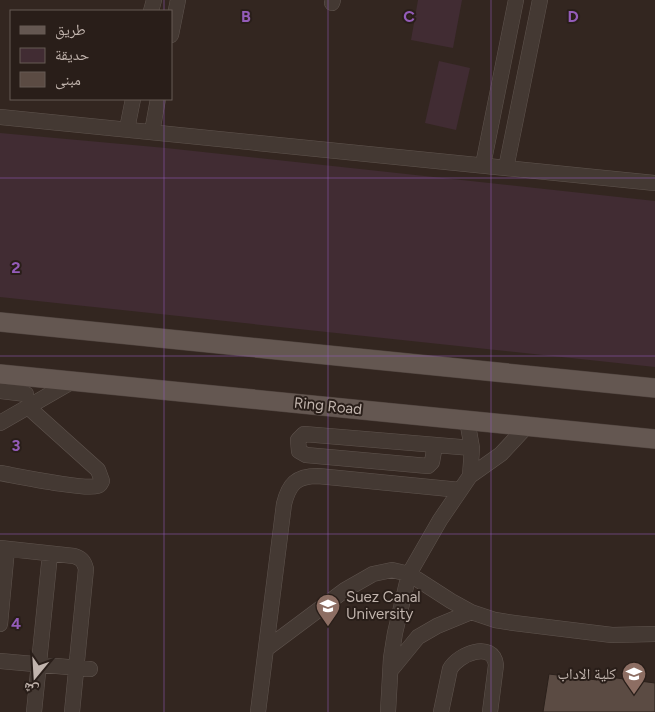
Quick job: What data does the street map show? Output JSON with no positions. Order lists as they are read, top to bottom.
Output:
{
  "streets": {
    "main road": ["Ring Road"]
  },
  "places": {
    "school or university": ["Suez Canal University", "كلية الاداب"]
  },
  "legend": ["طريق", "حديقة", "مبنى"],
  "north": "bottom",
  "grid": {
    "columns": ["B", "C", "D"],
    "rows": ["2", "3", "4"]
  }
}
